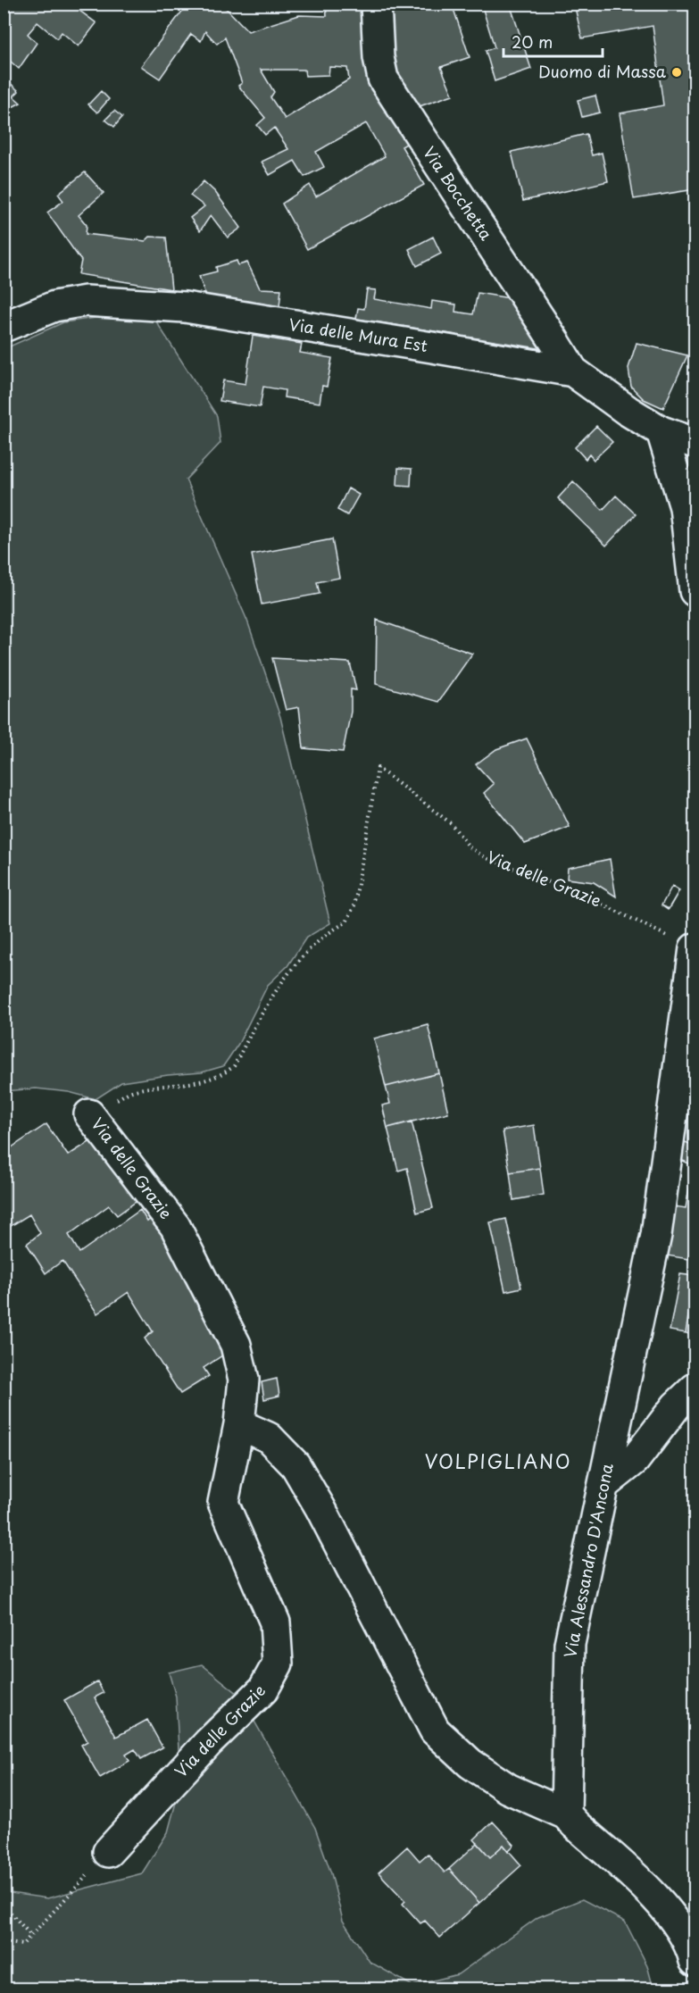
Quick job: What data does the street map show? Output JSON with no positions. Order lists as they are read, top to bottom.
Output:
{
  "streets": {
    "street": [
      "Via Bocchetta",
      "Via delle Mura Est",
      "Via delle Grazie",
      "Via Alessandro D'Ancona"
    ]
  },
  "crossings": [
    ["Via Bocchetta", "Via delle Mura Est"],
    ["Via delle Grazie", "Via Alessandro D'Ancona"]
  ],
  "districts": ["VOLPIGLIANO"],
  "places": ["Duomo di Massa"],
  "scale_bar": "20 m"
}
